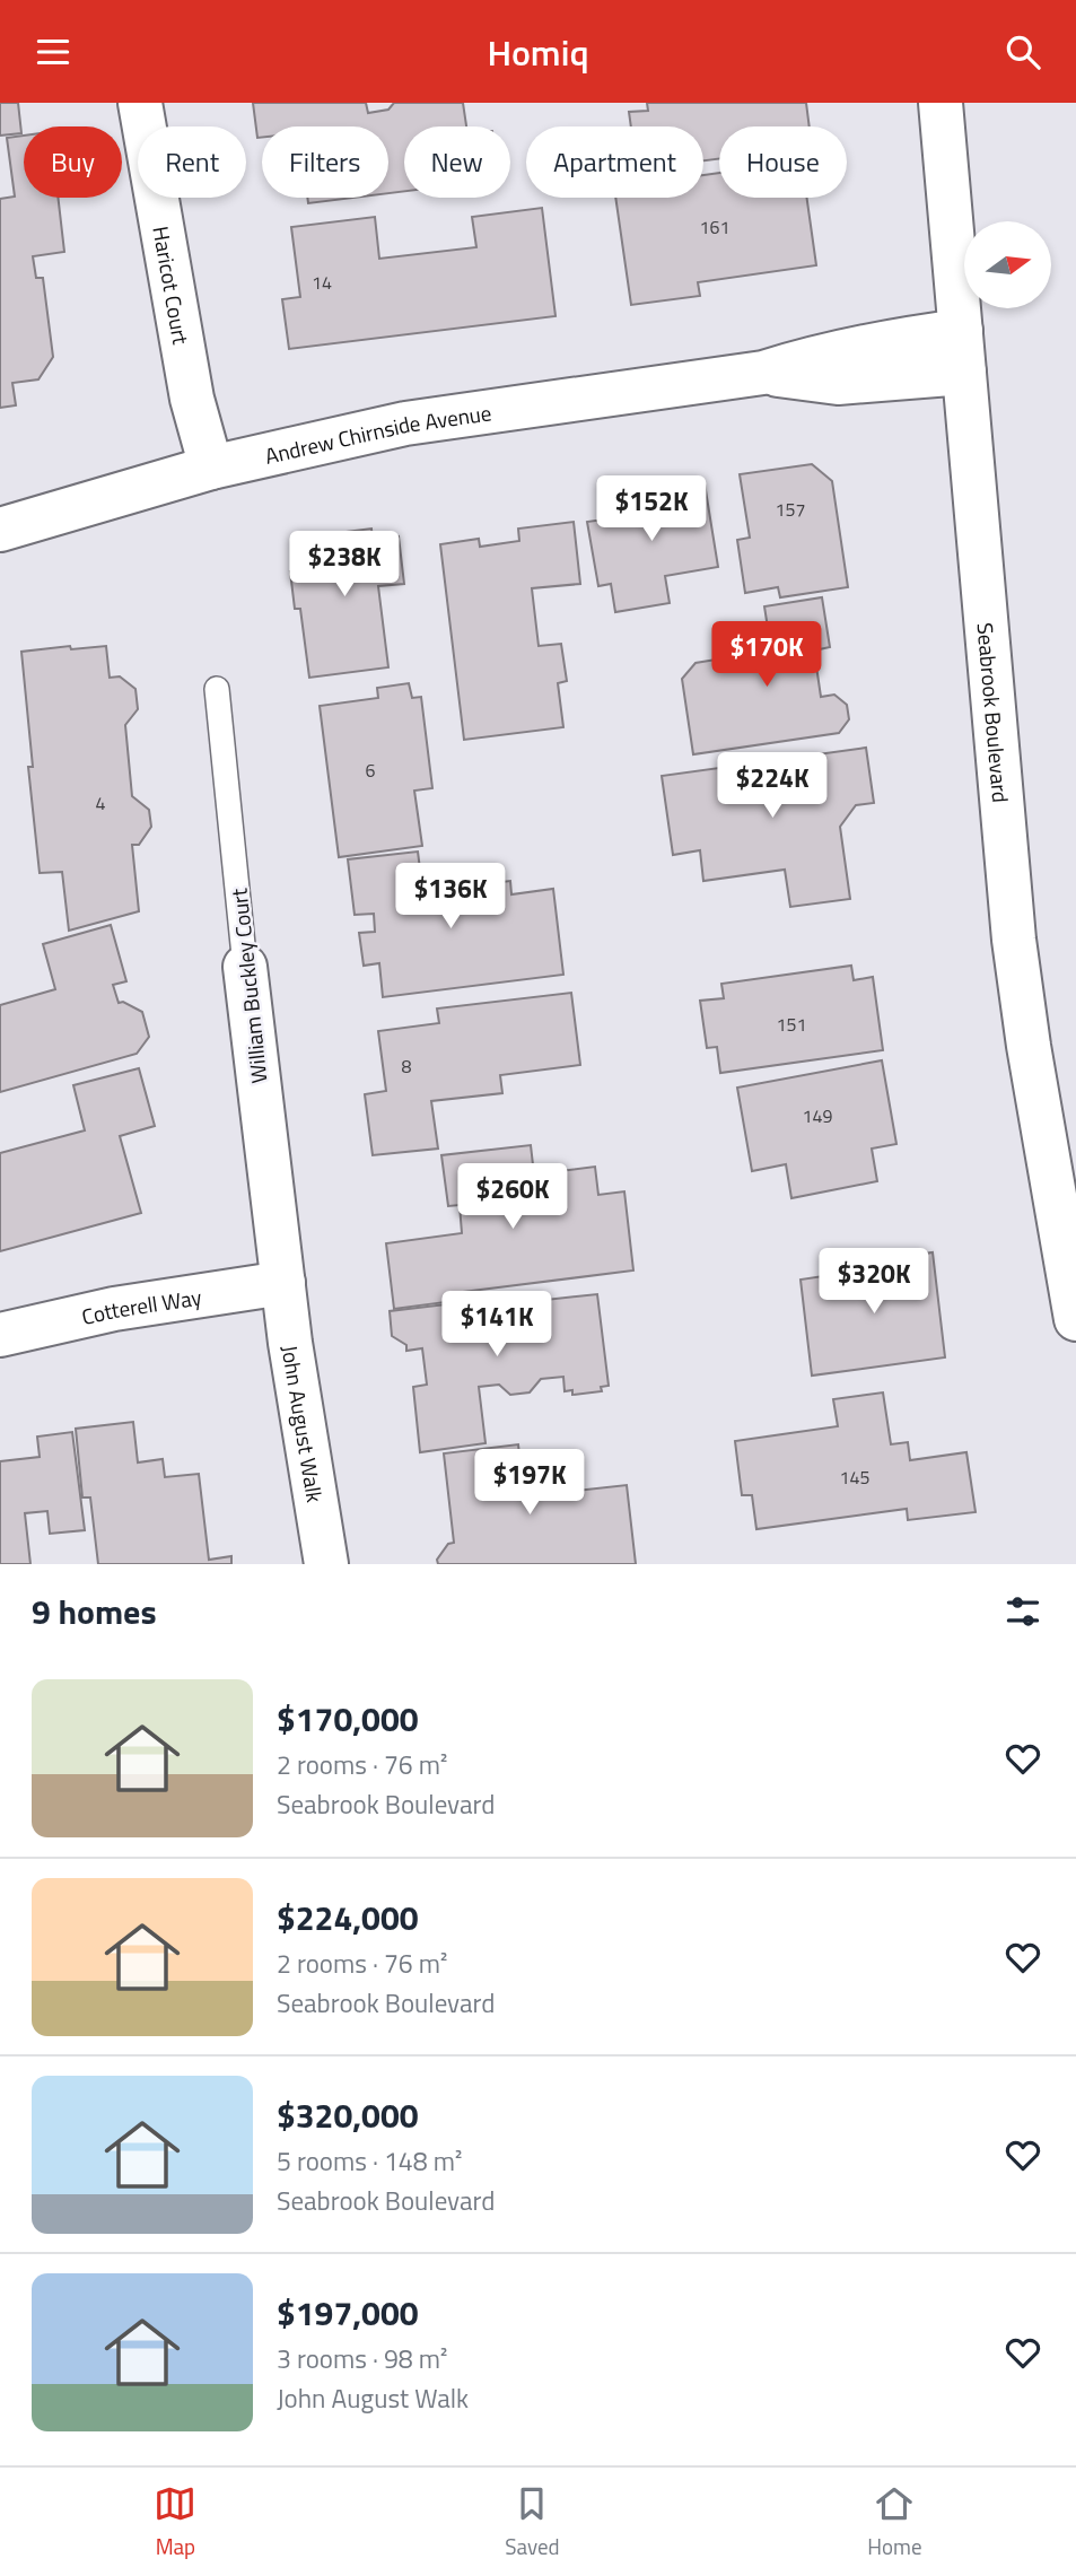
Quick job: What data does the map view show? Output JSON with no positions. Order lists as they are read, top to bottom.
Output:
{
  "streets": {
    "street": [
      "Haricot Court",
      "Andrew Chirnside Avenue",
      "Seabrook Boulevard",
      "William Buckley Court",
      "Cotterell Way",
      "John August Walk"
    ]
  },
  "crossings": [
    ["Haricot Court", "Andrew Chirnside Avenue"],
    ["Andrew Chirnside Avenue", "Seabrook Boulevard"],
    ["William Buckley Court", "Cotterell Way"],
    ["William Buckley Court", "John August Walk"],
    ["Cotterell Way", "John August Walk"]
  ],
  "house_numbers": [
    "161",
    "14",
    "157",
    "6",
    "4",
    "151",
    "8",
    "149",
    "145"
  ],
  "north": "right",
  "page": {
    "header": "Homiq",
    "chip": [
      "Buy",
      "Rent",
      "Filters",
      "New",
      "Apartment",
      "House"
    ],
    "price": [
      "$152K",
      "$238K",
      "$170K",
      "$224K",
      "$136K",
      "$260K",
      "$320K",
      "$141K",
      "$197K"
    ],
    "heading": "9 homes",
    "list": [
      {
        "name": "$170,000",
        "note": "2 rooms · 76 m² · Seabrook Boulevard"
      },
      {
        "name": "$224,000",
        "note": "2 rooms · 76 m² · Seabrook Boulevard"
      },
      {
        "name": "$320,000",
        "note": "5 rooms · 148 m² · Seabrook Boulevard"
      },
      {
        "name": "$197,000",
        "note": "3 rooms · 98 m² · John August Walk"
      }
    ],
    "tabs": ["Map", "Saved", "Home"]
  }
}
